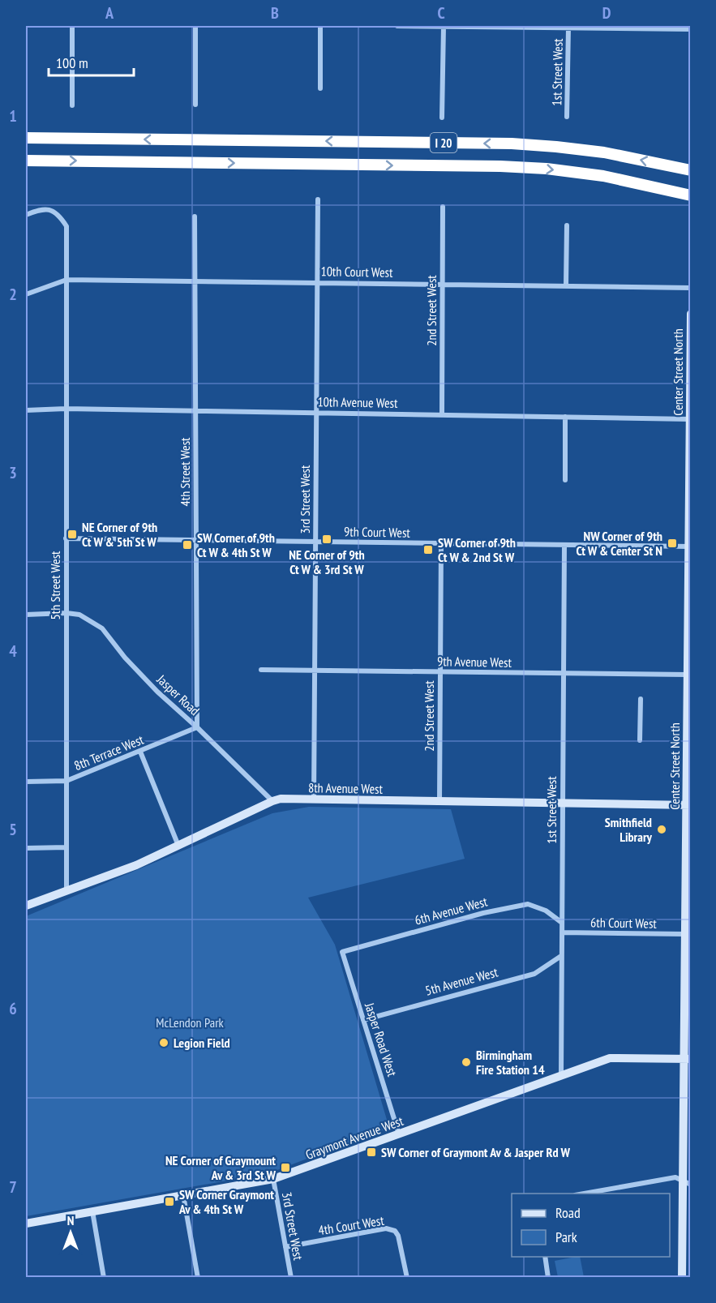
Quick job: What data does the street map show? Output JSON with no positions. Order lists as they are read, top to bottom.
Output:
{
  "streets": {
    "highway": ["I 20"],
    "main road": ["Center Street North", "8th Avenue West", "Graymont Avenue West"],
    "street": [
      "1st Street West",
      "10th Court West",
      "2nd Street West",
      "10th Avenue West",
      "4th Street West",
      "3rd Street West",
      "9th Court West",
      "5th Street West",
      "9th Avenue West",
      "Jasper Road",
      "8th Terrace West",
      "6th Avenue West",
      "6th Court West",
      "5th Avenue West",
      "Jasper Road West",
      "4th Court West"
    ]
  },
  "crossings": [
    ["1st Street West", "9th Court West"],
    ["1st Street West", "9th Avenue West"],
    ["1st Street West", "8th Avenue West"],
    ["1st Street West", "6th Avenue West"],
    ["1st Street West", "6th Court West"],
    ["1st Street West", "5th Avenue West"],
    ["1st Street West", "Graymont Avenue West"],
    ["10th Court West", "2nd Street West"],
    ["10th Court West", "4th Street West"],
    ["10th Court West", "3rd Street West"],
    ["10th Court West", "5th Street West"],
    ["2nd Street West", "10th Avenue West"],
    ["2nd Street West", "9th Court West"],
    ["2nd Street West", "9th Avenue West"],
    ["2nd Street West", "8th Avenue West"],
    ["Center Street North", "10th Avenue West"],
    ["Center Street North", "9th Court West"],
    ["Center Street North", "9th Avenue West"],
    ["Center Street North", "8th Avenue West"],
    ["Center Street North", "6th Court West"],
    ["Center Street North", "Graymont Avenue West"],
    ["10th Avenue West", "4th Street West"],
    ["10th Avenue West", "3rd Street West"],
    ["10th Avenue West", "5th Street West"],
    ["4th Street West", "9th Court West"],
    ["4th Street West", "Jasper Road"],
    ["4th Street West", "8th Terrace West"],
    ["3rd Street West", "9th Court West"],
    ["3rd Street West", "9th Avenue West"],
    ["3rd Street West", "8th Avenue West"],
    ["3rd Street West", "Graymont Avenue West"],
    ["3rd Street West", "4th Court West"],
    ["9th Court West", "5th Street West"],
    ["5th Street West", "Jasper Road"],
    ["5th Street West", "8th Terrace West"],
    ["5th Street West", "8th Avenue West"],
    ["Jasper Road", "8th Terrace West"],
    ["Jasper Road", "8th Avenue West"],
    ["6th Avenue West", "Jasper Road West"],
    ["5th Avenue West", "Jasper Road West"],
    ["Jasper Road West", "Graymont Avenue West"]
  ],
  "parks": ["McLendon Park"],
  "places": {
    "transit": [
      "NE Corner of 9th Ct W & 5th St W",
      "NE Corner of 9th Ct W & 3rd St W",
      "NW Corner of 9th Ct W & Center St N",
      "SW Corner of 9th Ct W & 4th St W",
      "SW Corner of 9th Ct W & 2nd St W",
      "SW Corner of Graymont Av & Jasper Rd W",
      "NE Corner of Graymount Av & 3rd St W",
      "SW Corner Graymont Av & 4th St W"
    ],
    "other": ["Smithfield Library", "Legion Field", "Birmingham Fire Station 14"]
  },
  "legend": ["Road", "Park"],
  "scale_bar": "100 m",
  "north": "top",
  "grid": {
    "columns": [
      "A",
      "B",
      "C",
      "D"
    ],
    "rows": [
      "1",
      "2",
      "3",
      "4",
      "5",
      "6",
      "7"
    ]
  }
}
